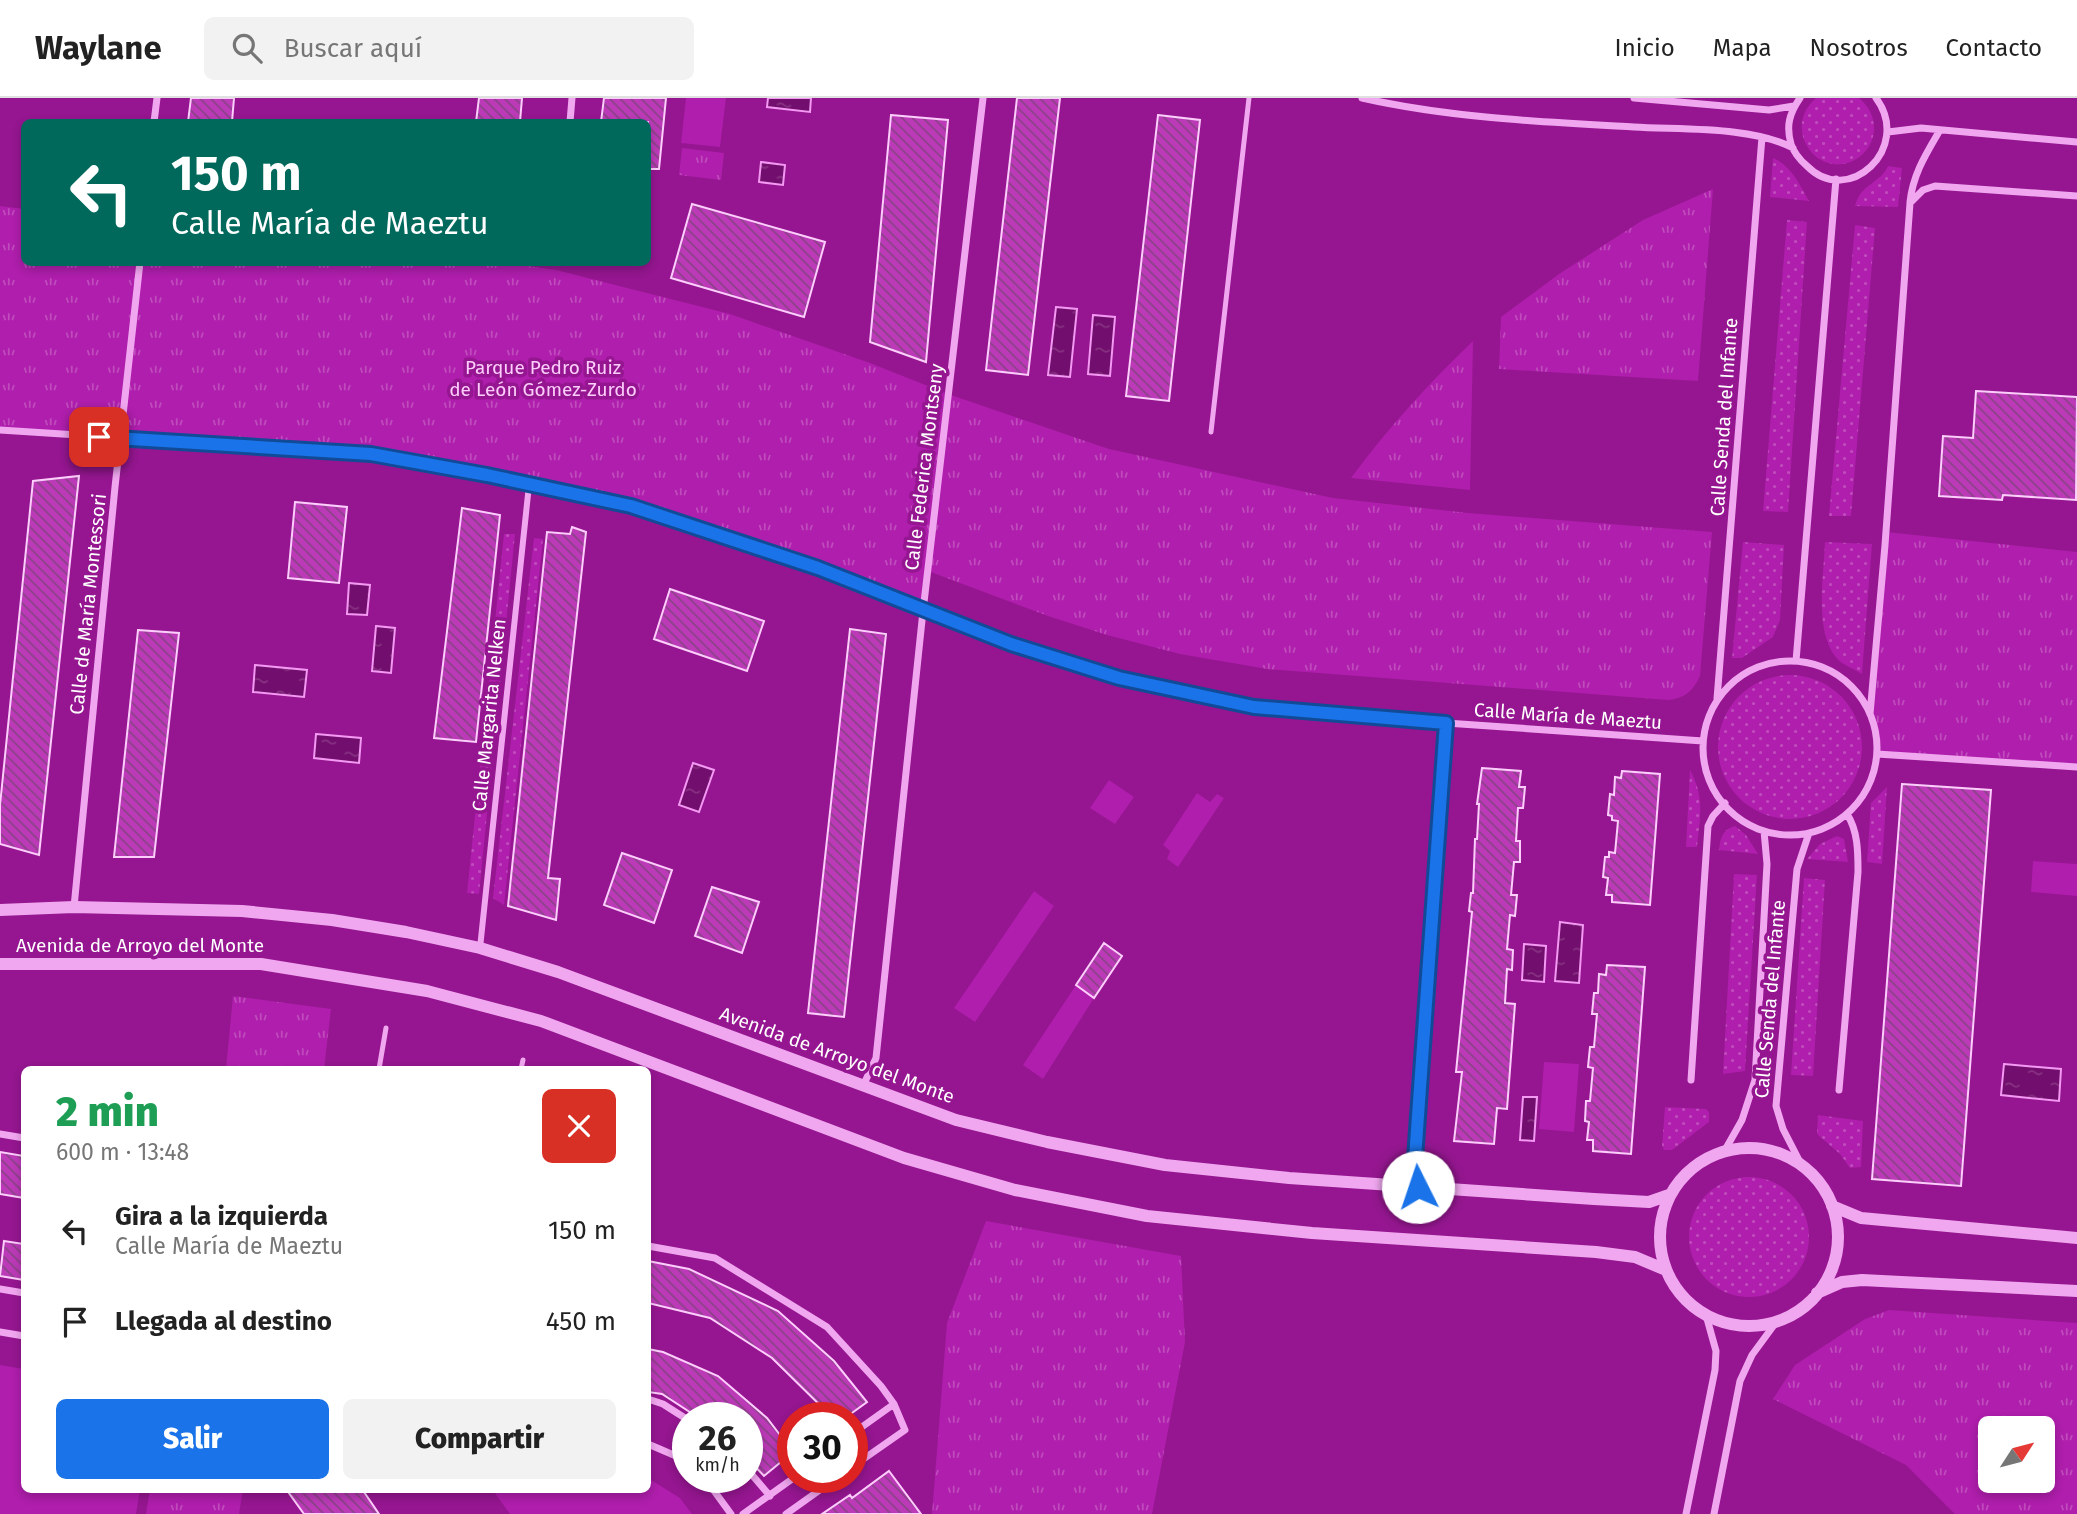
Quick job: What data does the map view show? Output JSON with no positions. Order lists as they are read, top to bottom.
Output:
{
  "streets": {
    "street": [
      "Calle Senda del Infante",
      "Calle Federica Montseny",
      "Calle de María Montessori",
      "Calle Margarita Nelken",
      "Calle María de Maeztu",
      "Avenida de Arroyo del Monte"
    ]
  },
  "crossings": [
    ["Calle Senda del Infante", "Calle María de Maeztu"],
    ["Calle Senda del Infante", "Avenida de Arroyo del Monte"],
    ["Calle Federica Montseny", "Calle María de Maeztu"],
    ["Calle Federica Montseny", "Avenida de Arroyo del Monte"],
    ["Calle de María Montessori", "Calle María de Maeztu"],
    ["Calle de María Montessori", "Avenida de Arroyo del Monte"],
    ["Calle Margarita Nelken", "Calle María de Maeztu"],
    ["Calle Margarita Nelken", "Avenida de Arroyo del Monte"]
  ],
  "parks": ["Parque Pedro Ruiz de León Gómez-Zurdo"],
  "north": "top right",
  "page": {
    "header": "Waylane",
    "search": "Buscar aquí",
    "nav": [
      "Inicio",
      "Mapa",
      "Nosotros",
      "Contacto"
    ],
    "turn": ["150 m", "Calle María de Maeztu"],
    "heading": ["2 min", "600 m · 13:48"],
    "list": [
      {
        "name": "Gira a la izquierda",
        "note": "Calle María de Maeztu",
        "value": "150 m"
      },
      {
        "name": "Llegada al destino",
        "value": "450 m"
      }
    ],
    "buttons": ["Salir", "Compartir"],
    "speed": "26 km/h",
    "limit": "30"
  }
}
